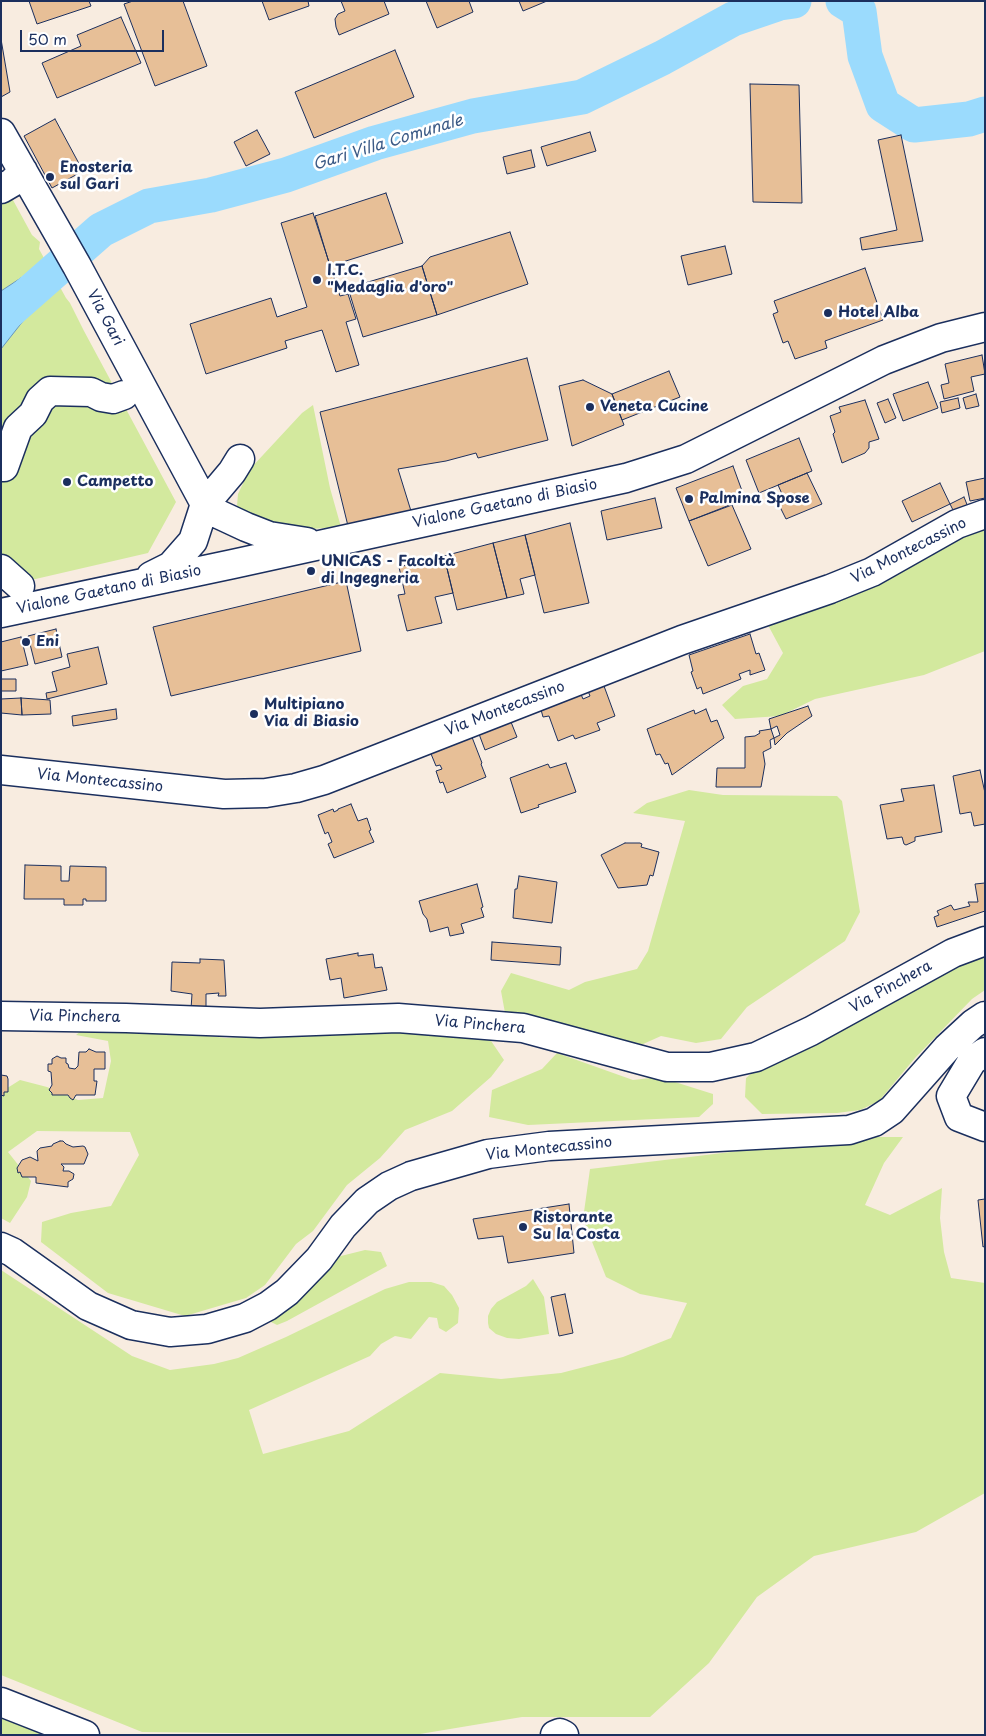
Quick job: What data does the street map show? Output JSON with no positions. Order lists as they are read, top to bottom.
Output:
{
  "streets": {
    "street": [
      "Via Gari",
      "Vialone Gaetano di Biasio",
      "Via Montecassino",
      "Via Pinchera"
    ]
  },
  "crossings": [
    ["Via Gari", "Vialone Gaetano di Biasio"]
  ],
  "water": ["Gari Villa Comunale"],
  "places": [
    "Enosteria sul Gari",
    "I.T.C. \"Medaglia d'oro\"",
    "Hotel Alba",
    "Veneta Cucine",
    "Campetto",
    "Palmina Spose",
    "UNICAS - Facoltà di Ingegneria",
    "Eni",
    "Multipiano Via di Biasio",
    "Ristorante Su la Costa"
  ],
  "scale_bar": "50 m"
}
